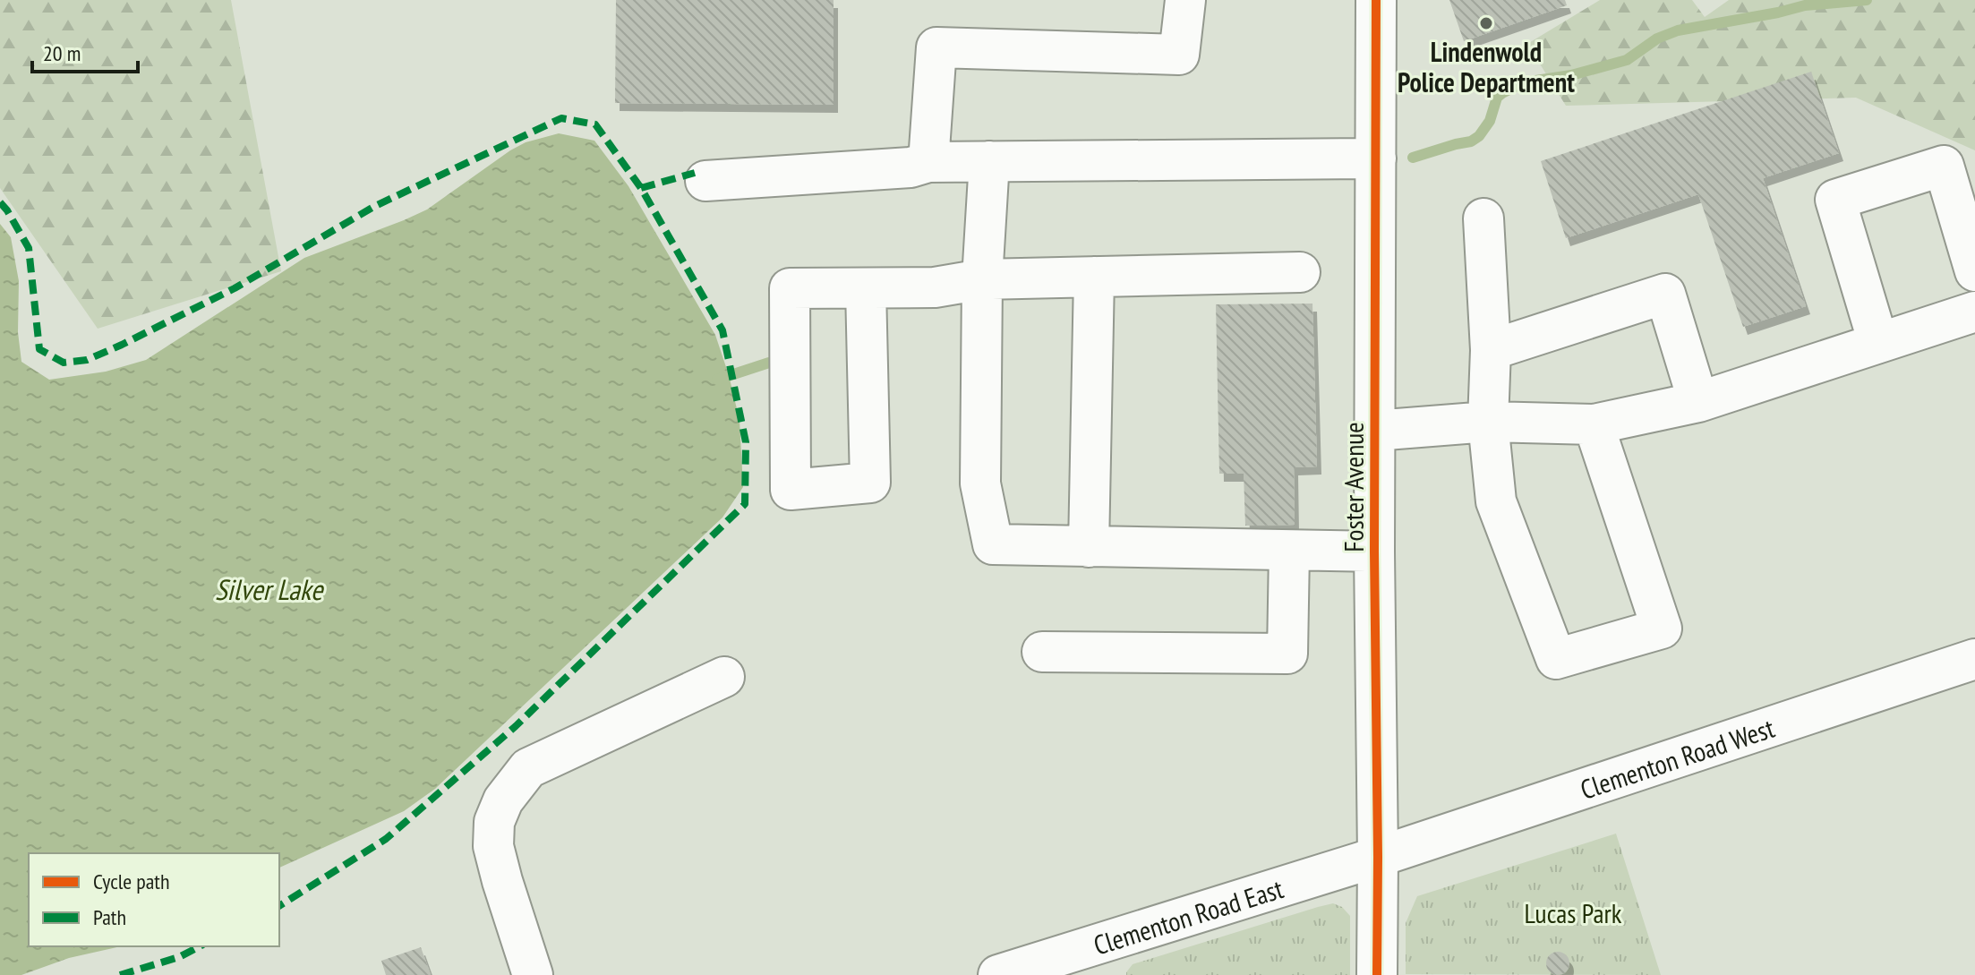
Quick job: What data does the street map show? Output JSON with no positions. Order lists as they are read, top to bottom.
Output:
{
  "streets": {
    "main road": ["Foster Avenue", "Clementon Road West", "Clementon Road East"]
  },
  "crossings": [
    ["Foster Avenue", "Clementon Road West"],
    ["Foster Avenue", "Clementon Road East"],
    ["Clementon Road West", "Clementon Road East"]
  ],
  "water": ["Silver Lake"],
  "parks": ["Lucas Park"],
  "places": ["Lindenwold Police Department"],
  "legend": ["Cycle path", "Path"],
  "scale_bar": "20 m"
}
